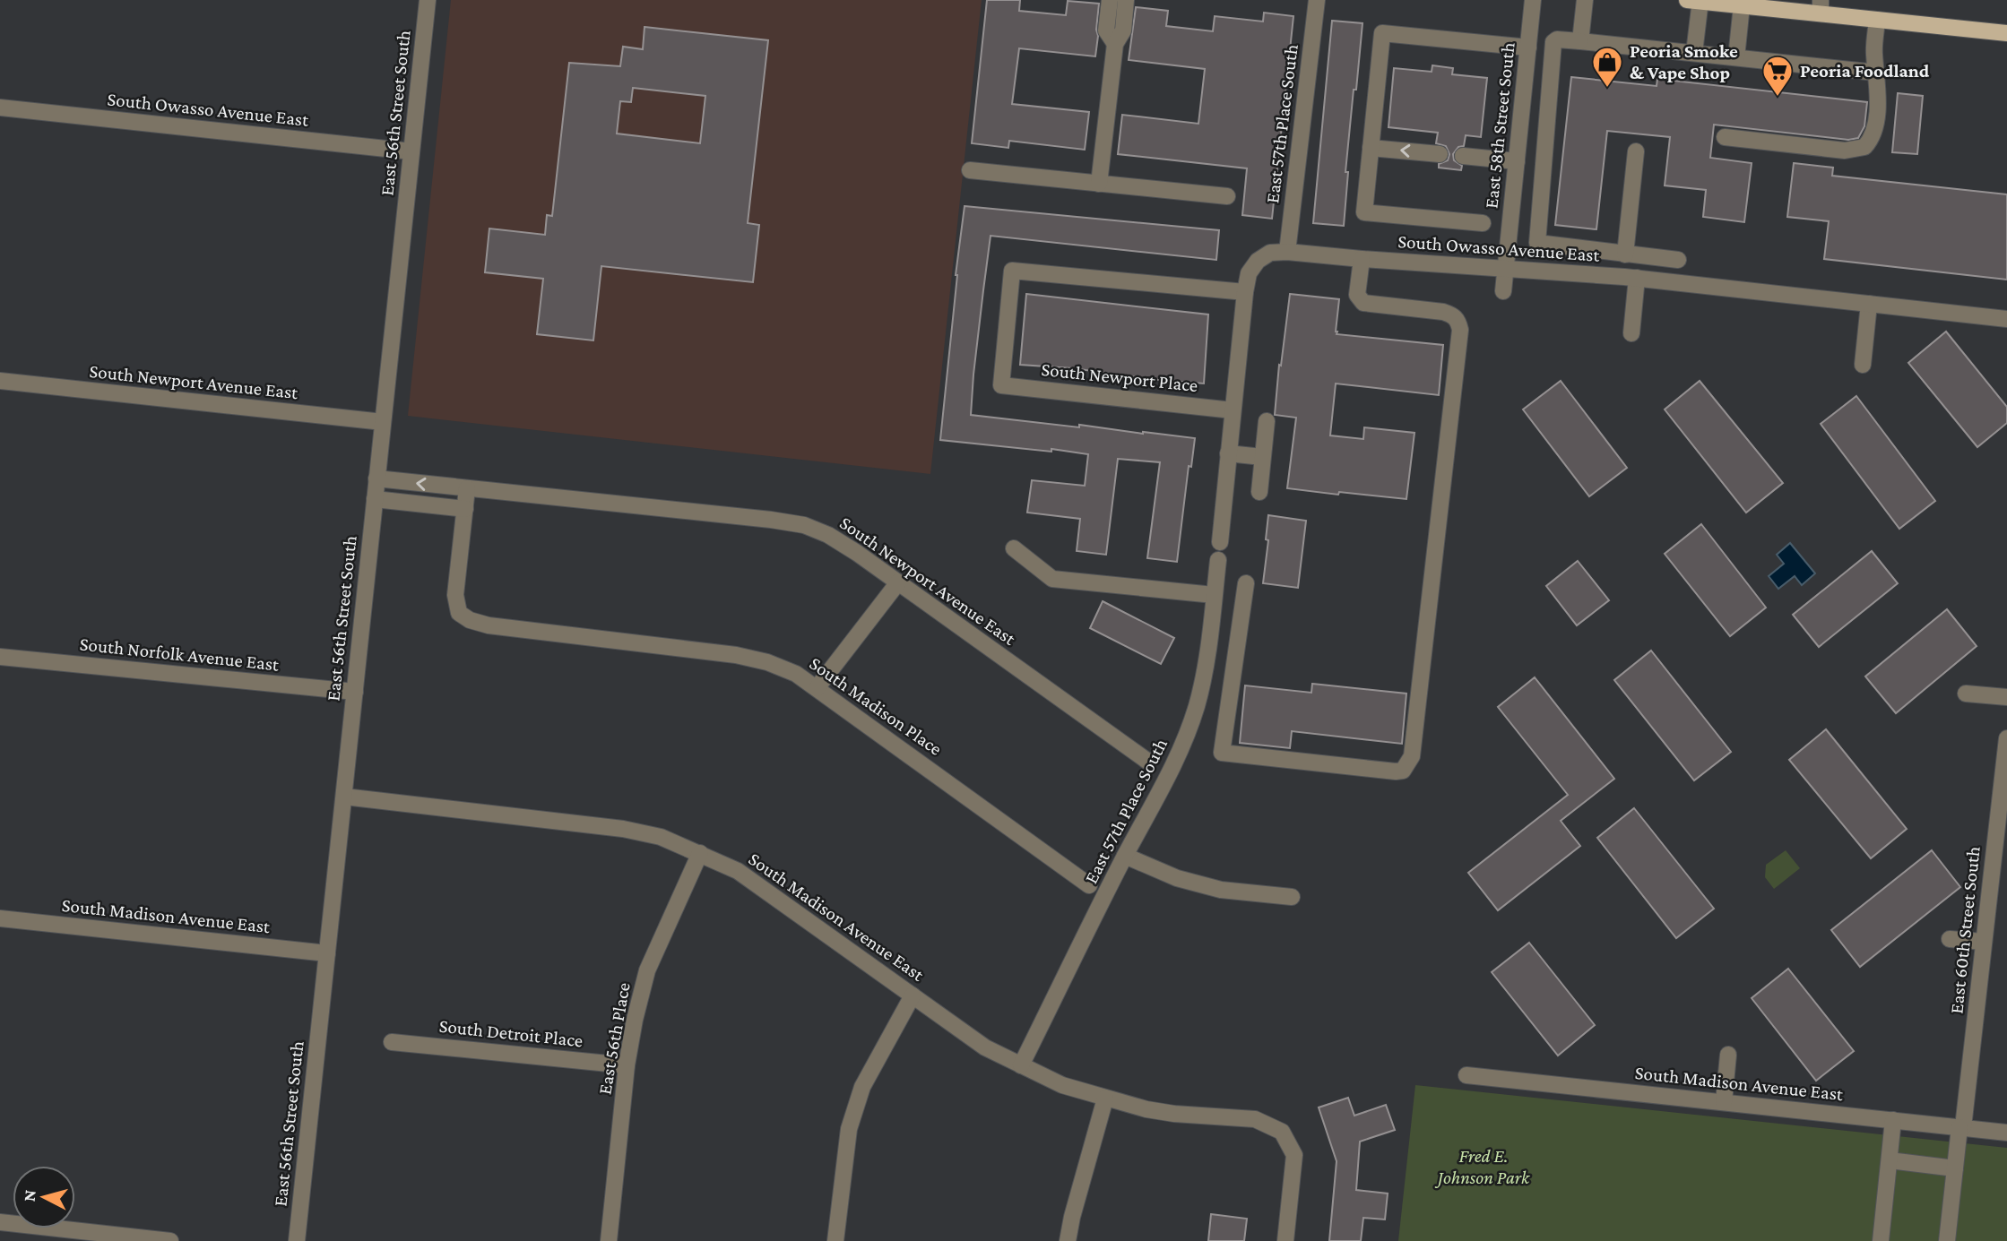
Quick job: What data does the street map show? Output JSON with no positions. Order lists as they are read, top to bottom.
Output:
{
  "streets": {
    "street": [
      "South Owasso Avenue East",
      "East 56th Street South",
      "East 57th Place South",
      "East 58th Street South",
      "South Newport Place",
      "South Newport Avenue East",
      "South Norfolk Avenue East",
      "South Madison Place",
      "South Madison Avenue East",
      "East 60th Street South",
      "South Detroit Place",
      "East 56th Place"
    ]
  },
  "crossings": [
    ["South Owasso Avenue East", "East 56th Street South"],
    ["South Owasso Avenue East", "East 57th Place South"],
    ["South Owasso Avenue East", "East 58th Street South"],
    ["South Owasso Avenue East", "South Newport Place"],
    ["East 56th Street South", "South Newport Avenue East"],
    ["East 56th Street South", "South Norfolk Avenue East"],
    ["East 56th Street South", "South Madison Avenue East"],
    ["East 57th Place South", "South Madison Avenue East"],
    ["South Madison Avenue East", "East 60th Street South"],
    ["South Madison Avenue East", "East 56th Place"],
    ["South Detroit Place", "East 56th Place"]
  ],
  "parks": ["Fred E. Johnson Park"],
  "places": {
    "shop": ["Peoria Smoke & Vape Shop"],
    "supermarket": ["Peoria Foodland"]
  },
  "north": "left"
}
